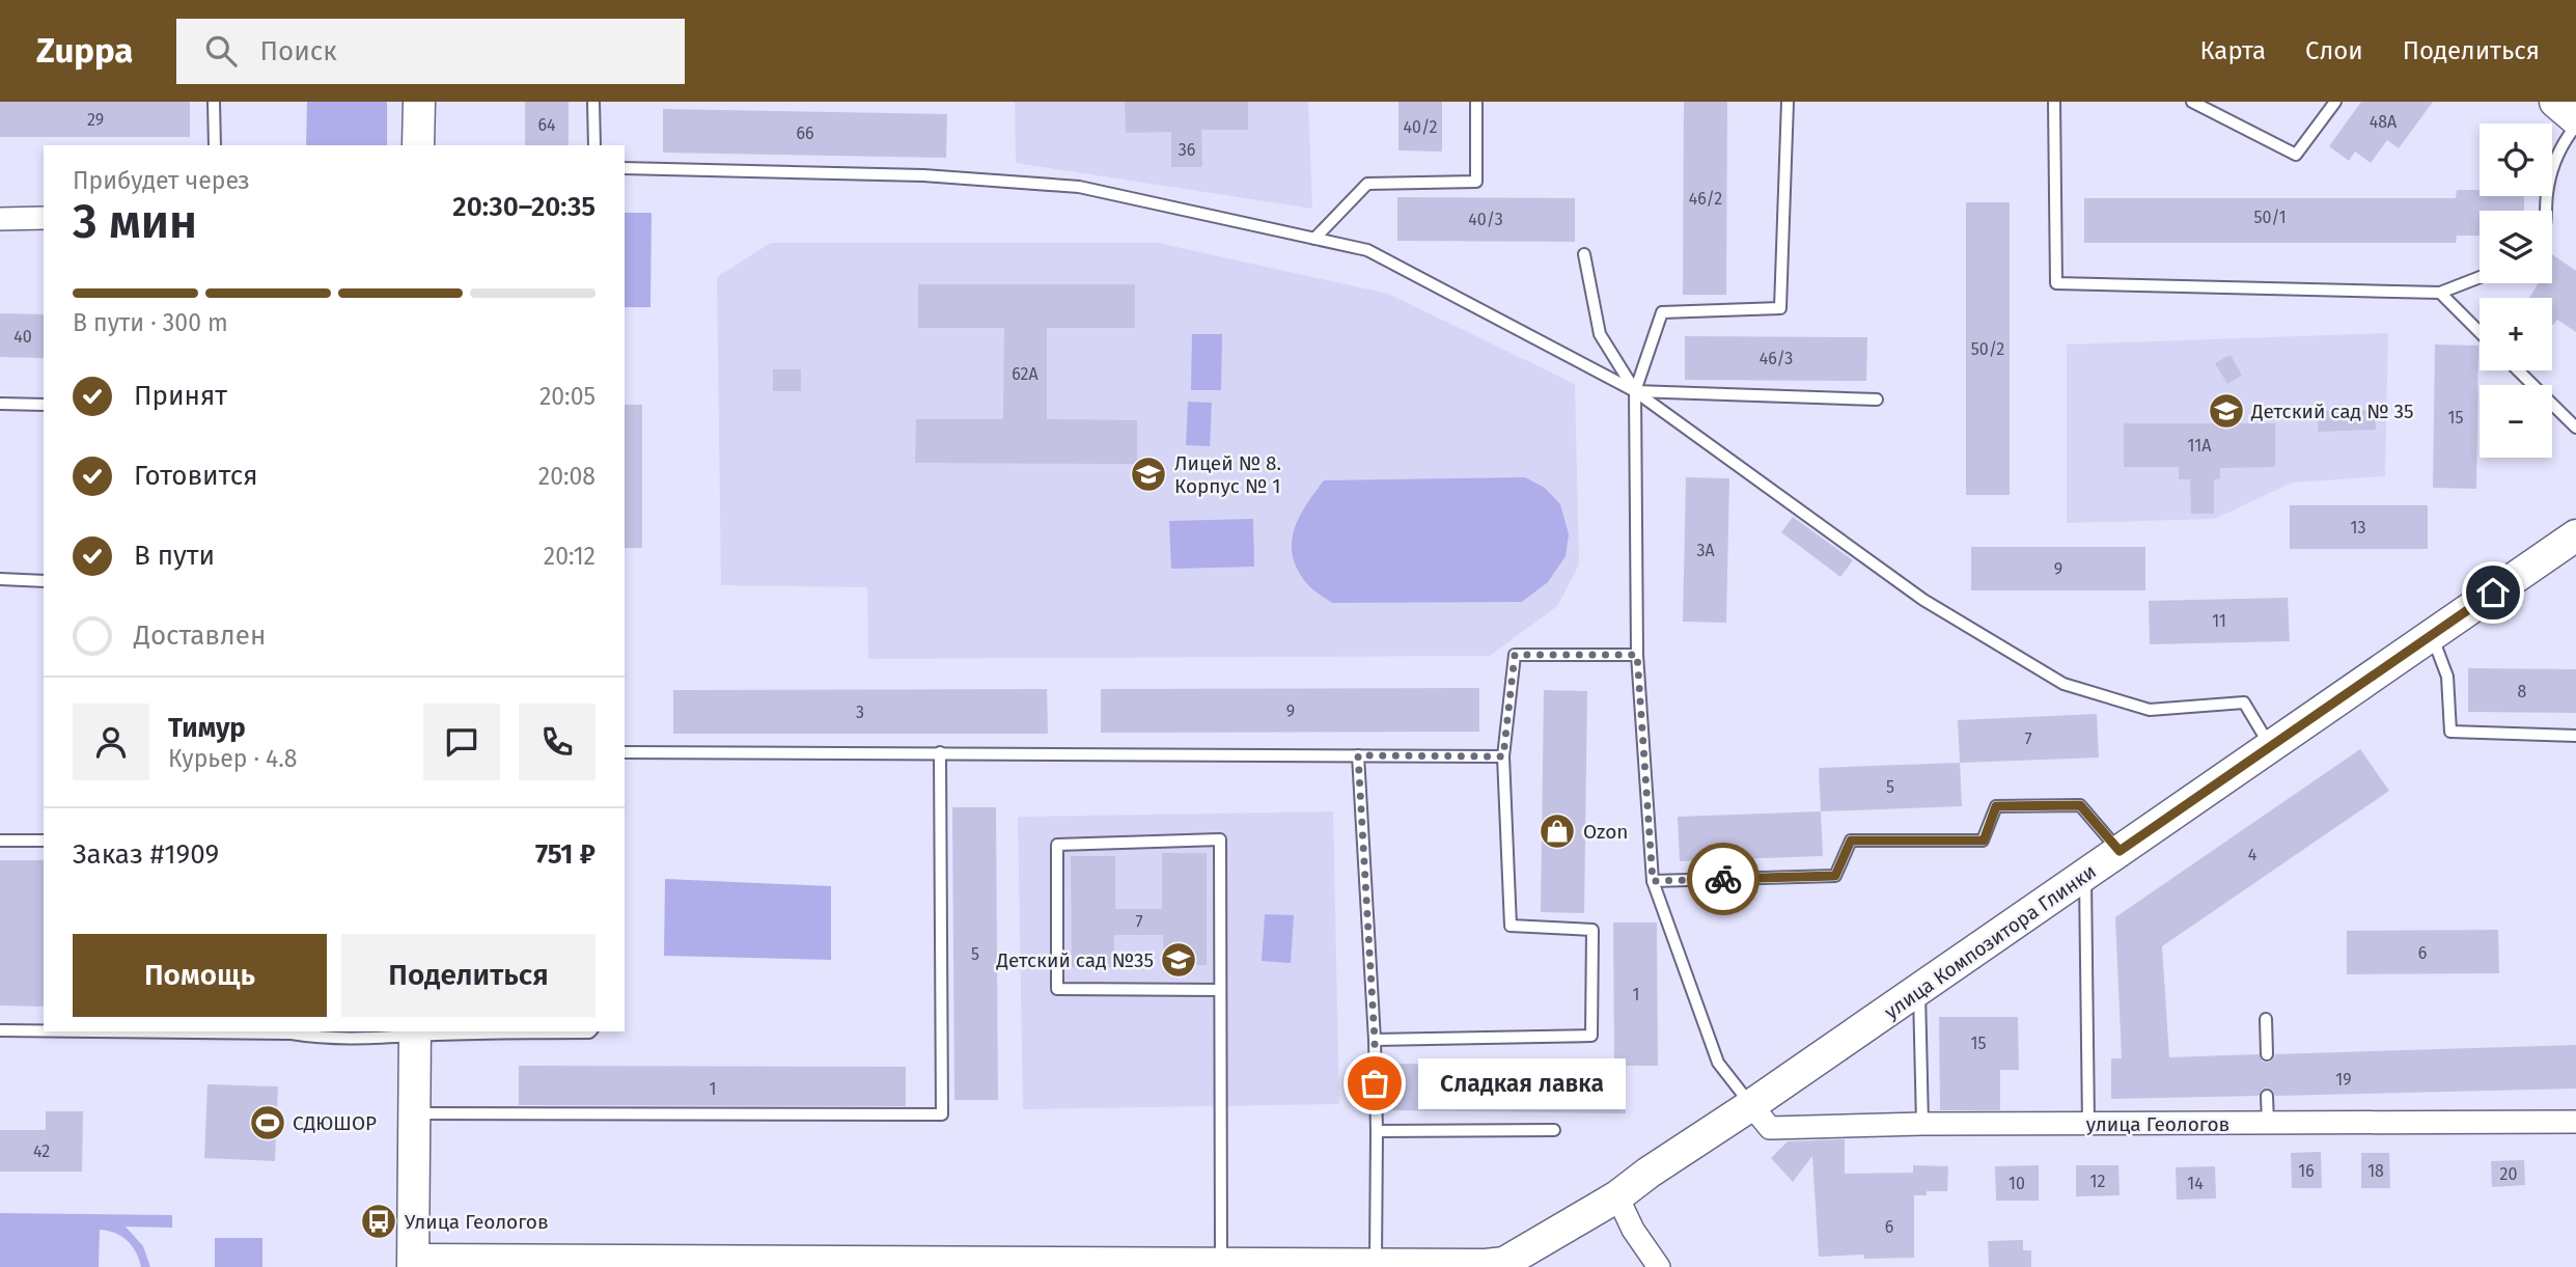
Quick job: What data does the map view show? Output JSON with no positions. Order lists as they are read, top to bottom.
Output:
{
  "streets": {
    "street": ["улица Композитора Глинки", "улица Геологов"]
  },
  "crossings": [
    ["улица Композитора Глинки", "улица Геологов"]
  ],
  "places": {
    "school or university": ["Детский сад № 35", "Лицей № 8. Корпус № 1", "Детский сад №35"],
    "shop": ["Ozon"],
    "other": ["Сладкая лавка"],
    "sports": ["СДЮШОР"],
    "bus stop": ["Улица Геологов"]
  },
  "house_numbers": [
    "29",
    "48А",
    "64",
    "40/2",
    "66",
    "36",
    "46/2",
    "50/1",
    "40/3",
    "40",
    "50/2",
    "46/3",
    "62А",
    "15",
    "11А",
    "13",
    "3А",
    "9",
    "11",
    "8",
    "9",
    "3",
    "7",
    "5",
    "4",
    "7",
    "6",
    "5",
    "1",
    "15",
    "19",
    "1",
    "42",
    "16",
    "18",
    "20",
    "12",
    "10",
    "14",
    "6"
  ],
  "page": {
    "header": "Zuppa",
    "search": "Поиск",
    "nav": ["Карта", "Слои", "Поделиться"],
    "map_buttons": ["+", "−"],
    "heading": ["3 мин", "Прибудет через", "20:30–20:35"],
    "panel": [
      "Тимур",
      "Курьер · 4.8",
      "Заказ #1909",
      "751 ₽"
    ],
    "bar": "В пути · 300 m",
    "list": [
      ["Принят", "20:05"],
      ["Готовится", "20:08"],
      ["В пути", "20:12"],
      "Доставлен"
    ],
    "buttons": ["Помощь", "Поделиться"],
    "bubble": "Сладкая лавка"
  }
}
